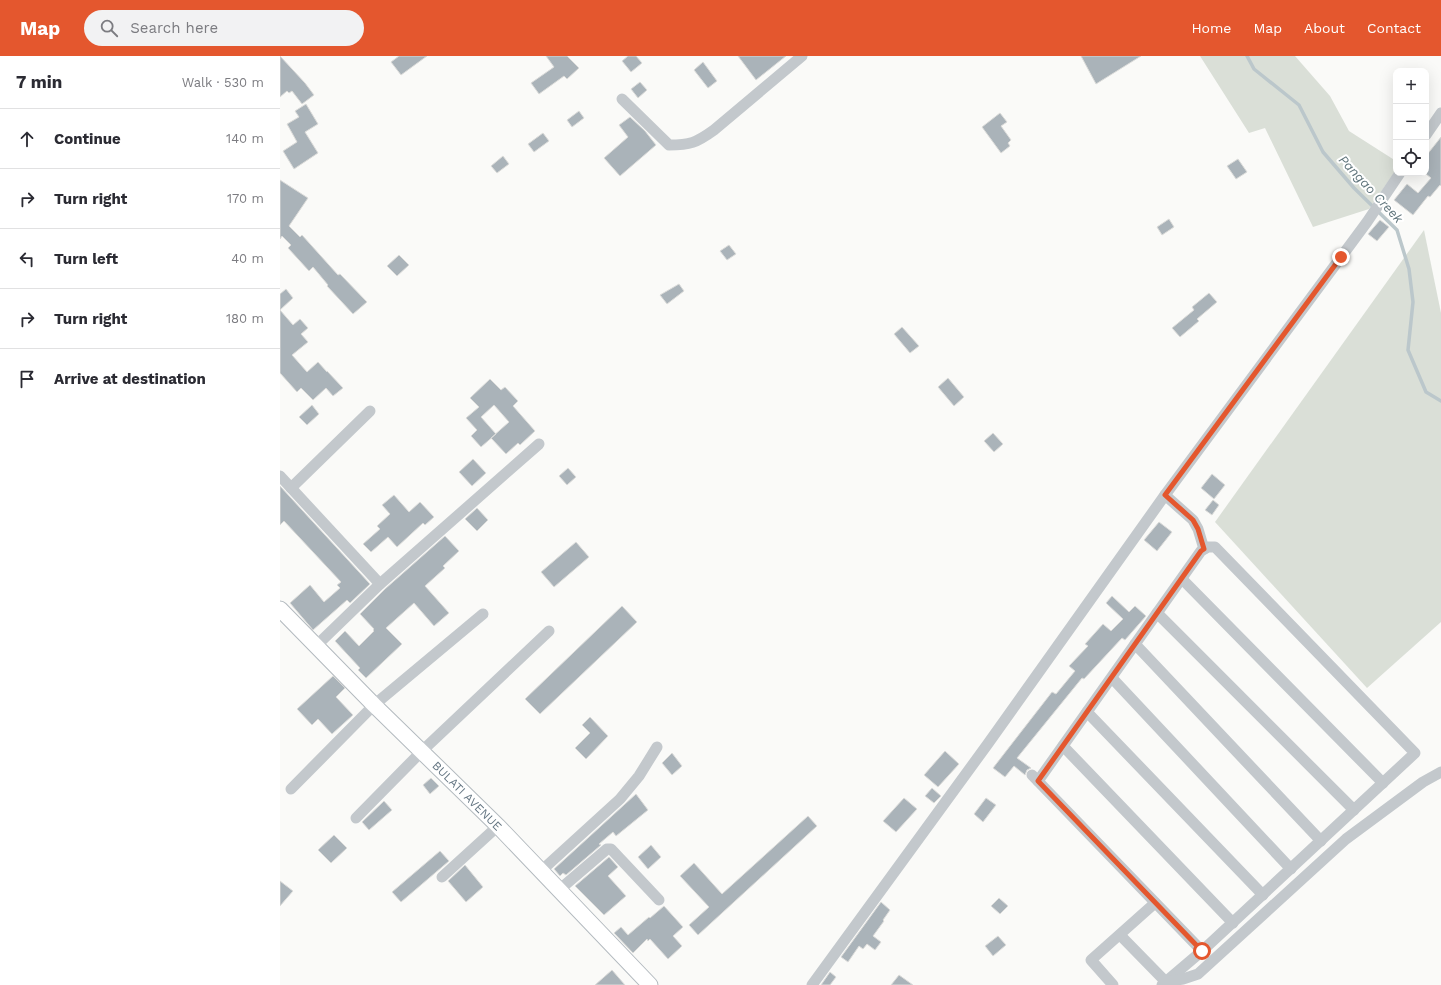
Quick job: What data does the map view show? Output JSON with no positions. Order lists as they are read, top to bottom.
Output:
{
  "streets": {
    "street": ["BULATI AVENUE"]
  },
  "water": ["Pangao Creek"],
  "page": {
    "header": "Map",
    "search": "Search here",
    "nav": [
      "Home",
      "Map",
      "About",
      "Contact"
    ],
    "heading": ["7 min", "Walk · 530 m"],
    "map_buttons": ["+", "−"],
    "list": [
      ["Continue", "140 m"],
      ["Turn right", "170 m"],
      ["Turn left", "40 m"],
      ["Turn right", "180 m"],
      "Arrive at destination"
    ]
  }
}
